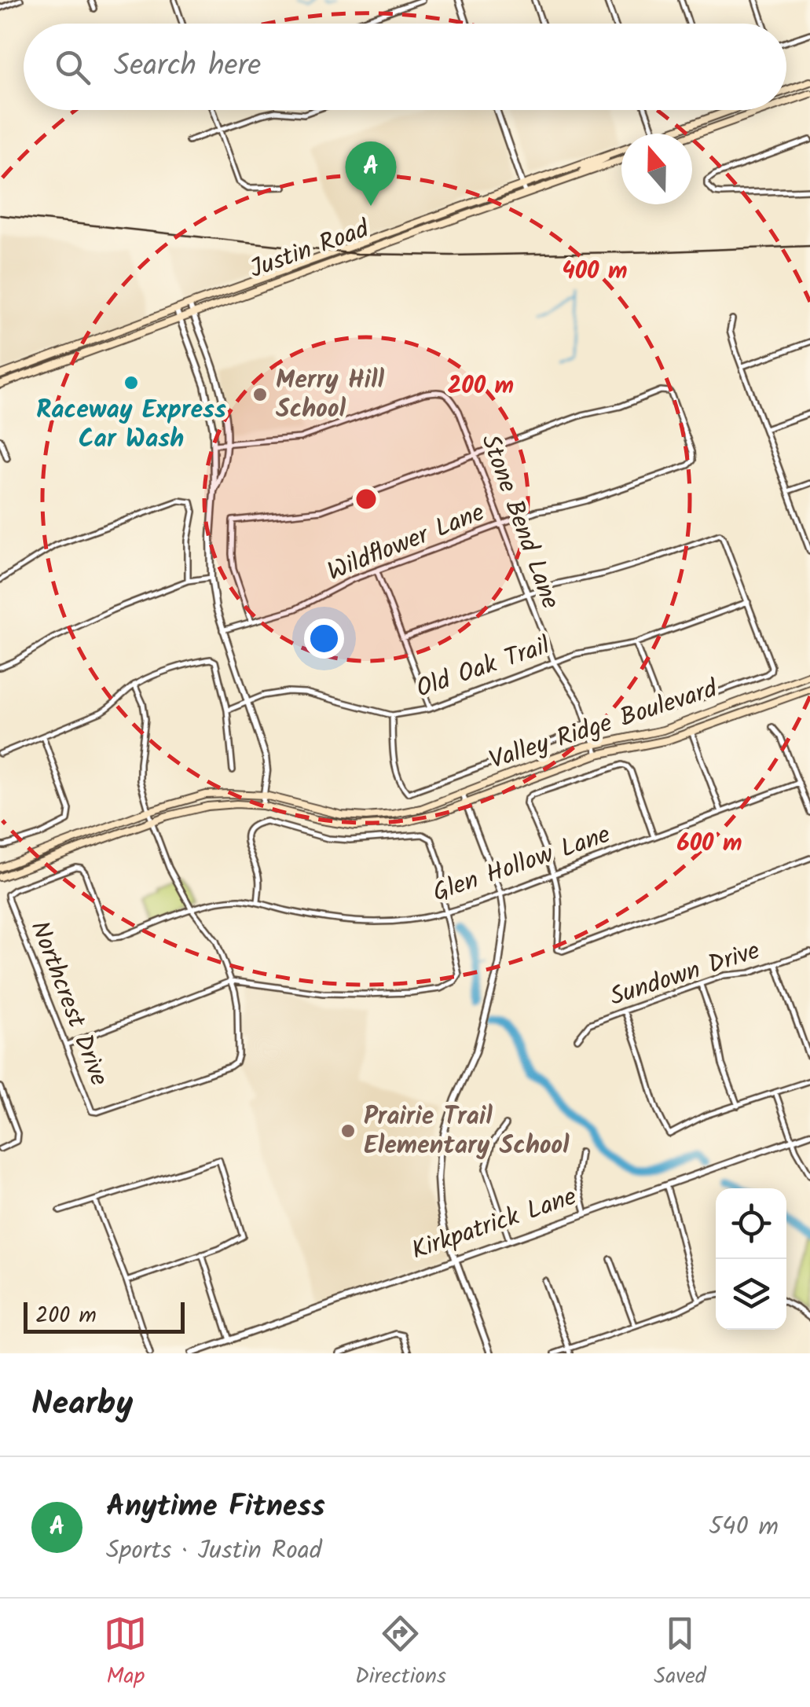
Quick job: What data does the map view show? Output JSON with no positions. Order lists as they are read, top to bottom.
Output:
{
  "streets": {
    "main road": ["Justin Road", "Valley Ridge Boulevard"],
    "street": [
      "Stone Bend Lane",
      "Wildflower Lane",
      "Old Oak Trail",
      "Glen Hollow Lane",
      "Sundown Drive",
      "Northcrest Drive",
      "Kirkpatrick Lane"
    ]
  },
  "crossings": [
    ["Stone Bend Lane", "Wildflower Lane"],
    ["Stone Bend Lane", "Old Oak Trail"],
    ["Stone Bend Lane", "Valley Ridge Boulevard"],
    ["Glen Hollow Lane", "Northcrest Drive"]
  ],
  "places": ["Raceway Express Car Wash", "Merry Hill School", "Prairie Trail Elementary School"],
  "scale_bar": "200 m",
  "north": "top",
  "page": {
    "search": "Search here",
    "pins": "A",
    "scale": "200 m",
    "heading": "Nearby",
    "list": [
      {
        "mark": "A",
        "name": "Anytime Fitness",
        "note": "Sports · Justin Road",
        "value": "540 m"
      }
    ],
    "nav": ["Map", "Directions", "Saved"]
  },
  "rings": ["400 m", "200 m", "600 m"]
}
